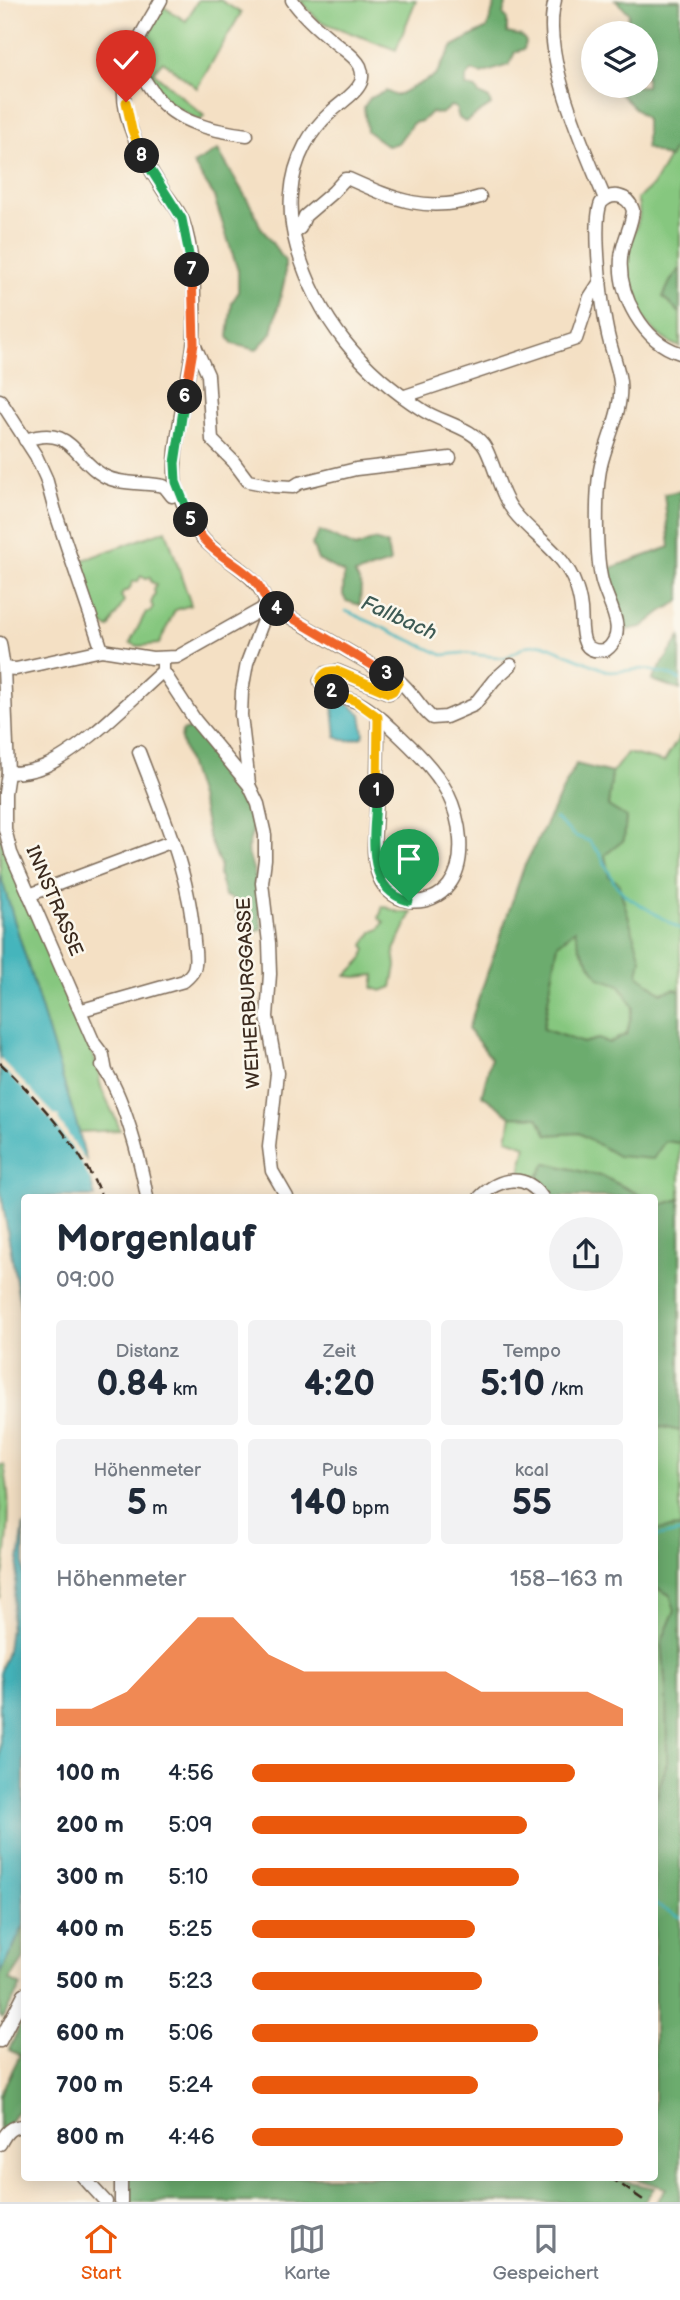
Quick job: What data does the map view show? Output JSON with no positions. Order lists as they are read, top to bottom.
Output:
{
  "streets": {
    "street": ["INNSTRASSE", "WEIHERBURGGASSE"]
  },
  "water": ["Fallbach"],
  "page": {
    "pins": [
      "8",
      "7",
      "6",
      "5",
      "4",
      "3",
      "2",
      "1"
    ],
    "heading": ["Morgenlauf", "09:00"],
    "stats": [
      ["Distanz", "0.84 km"],
      ["Zeit", "4:20"],
      ["Tempo", "5:10 /km"],
      ["Höhenmeter", "5 m"],
      ["Puls", "140 bpm"],
      ["kcal", "55"]
    ],
    "chart": ["Höhenmeter", "158–163 m"],
    "list": [
      {
        "name": "100 m",
        "note": "4:56"
      },
      {
        "name": "200 m",
        "note": "5:09"
      },
      {
        "name": "300 m",
        "note": "5:10"
      },
      {
        "name": "400 m",
        "note": "5:25"
      },
      {
        "name": "500 m",
        "note": "5:23"
      },
      {
        "name": "600 m",
        "note": "5:06"
      },
      {
        "name": "700 m",
        "note": "5:24"
      },
      {
        "name": "800 m",
        "note": "4:46"
      }
    ],
    "tabs": ["Start", "Karte", "Gespeichert"]
  }
}
